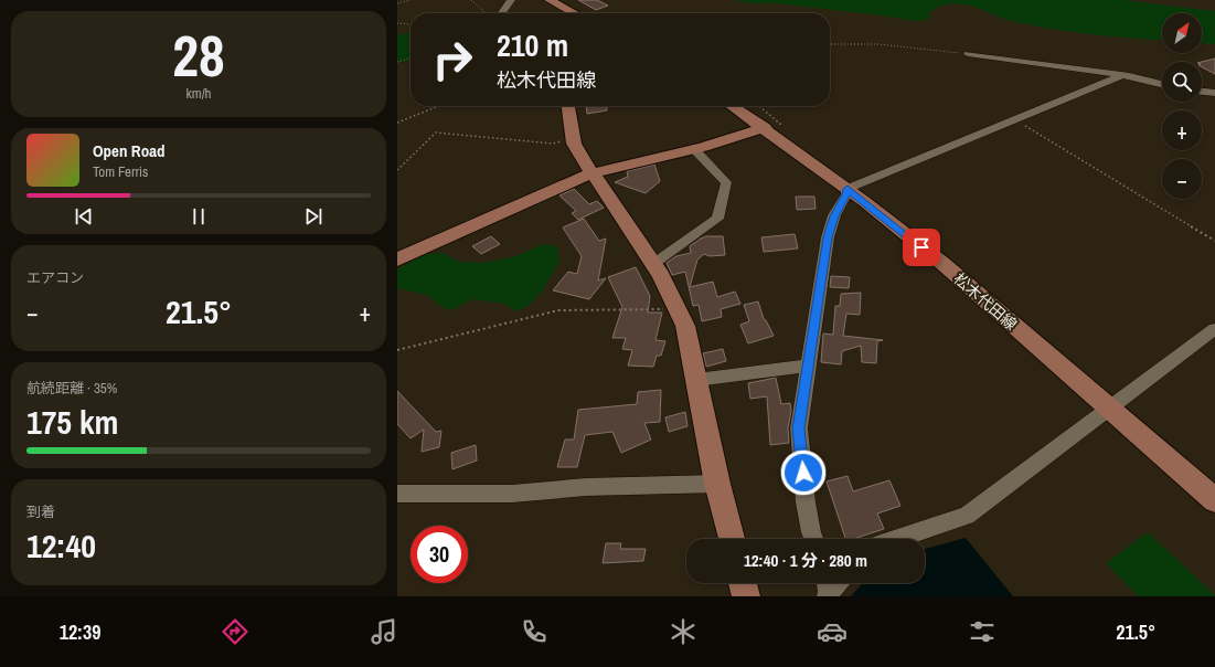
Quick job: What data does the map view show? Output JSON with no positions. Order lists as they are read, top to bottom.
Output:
{
  "streets": {
    "street": ["松木代田線"]
  },
  "north": "top right",
  "page": {
    "tile": [
      ["28", "km/h"],
      "エアコン",
      ["航続距離 · 35%", "175 km"],
      ["到着", "12:40"]
    ],
    "map_buttons": ["+", "−"],
    "turn": ["210 m", "松木代田線"],
    "song": ["Open Road", "Tom Ferris"],
    "heat": ["−", "21.5°", "+"],
    "limit": "30",
    "trip": "12:40 · 1 分 · 280 m",
    "tabs": ["12:39", "21.5°"]
  }
}
